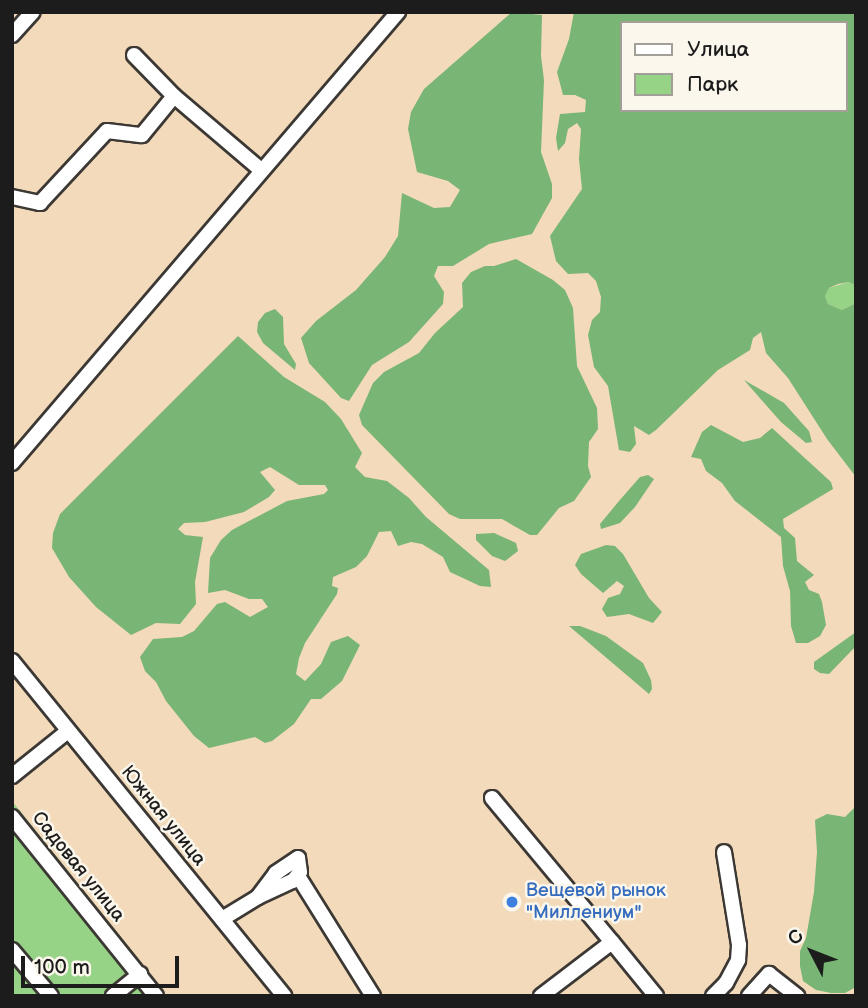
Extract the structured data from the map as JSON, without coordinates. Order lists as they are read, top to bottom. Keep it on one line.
{"streets":{"street":["Южная улица","Садовая улица"]},"places":["Вещевой рынок \"Миллениум\""],"legend":["Улица","Парк"],"scale_bar":"100 m","north":"top left"}
